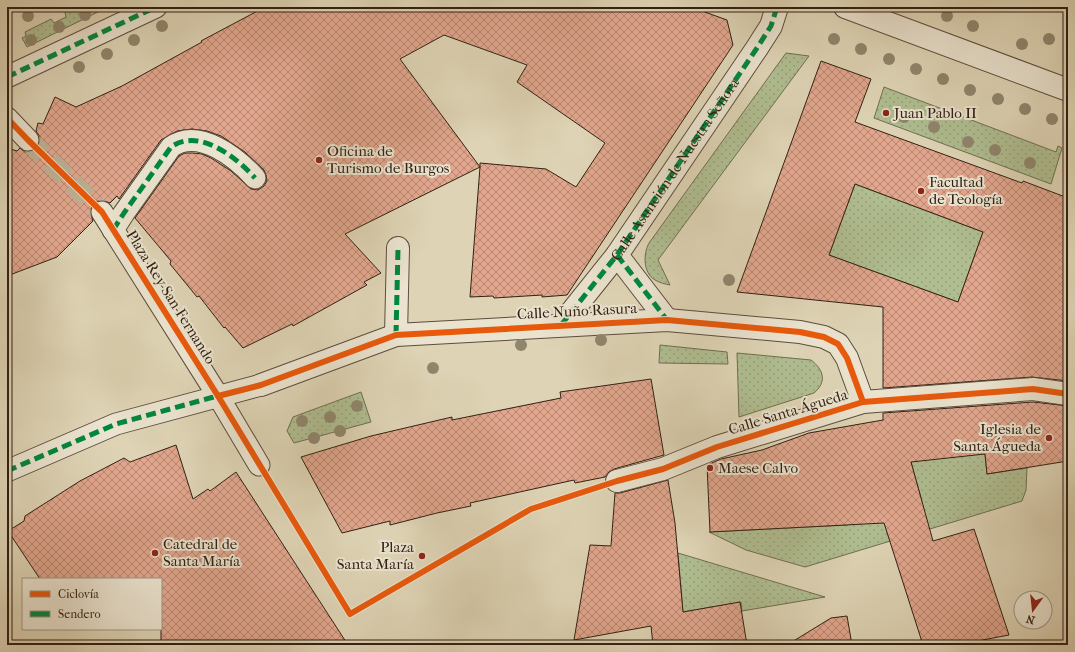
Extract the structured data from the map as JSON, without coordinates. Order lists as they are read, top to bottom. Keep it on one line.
{"streets":{"street":["Calle Asunción de Nuestra Señora","Plaza Rey San Fernando","Calle Nuño Rasura","Calle Santa Águeda"]},"crossings":[["Calle Asunción de Nuestra Señora","Calle Nuño Rasura"],["Calle Nuño Rasura","Calle Santa Águeda"]],"places":["Juan Pablo II","Oficina de Turismo de Burgos","Facultad de Teología","Iglesia de Santa Águeda","Maese Calvo","Catedral de Santa María","Plaza Santa María"],"legend":["Ciclovía","Sendero"],"north":"bottom"}
